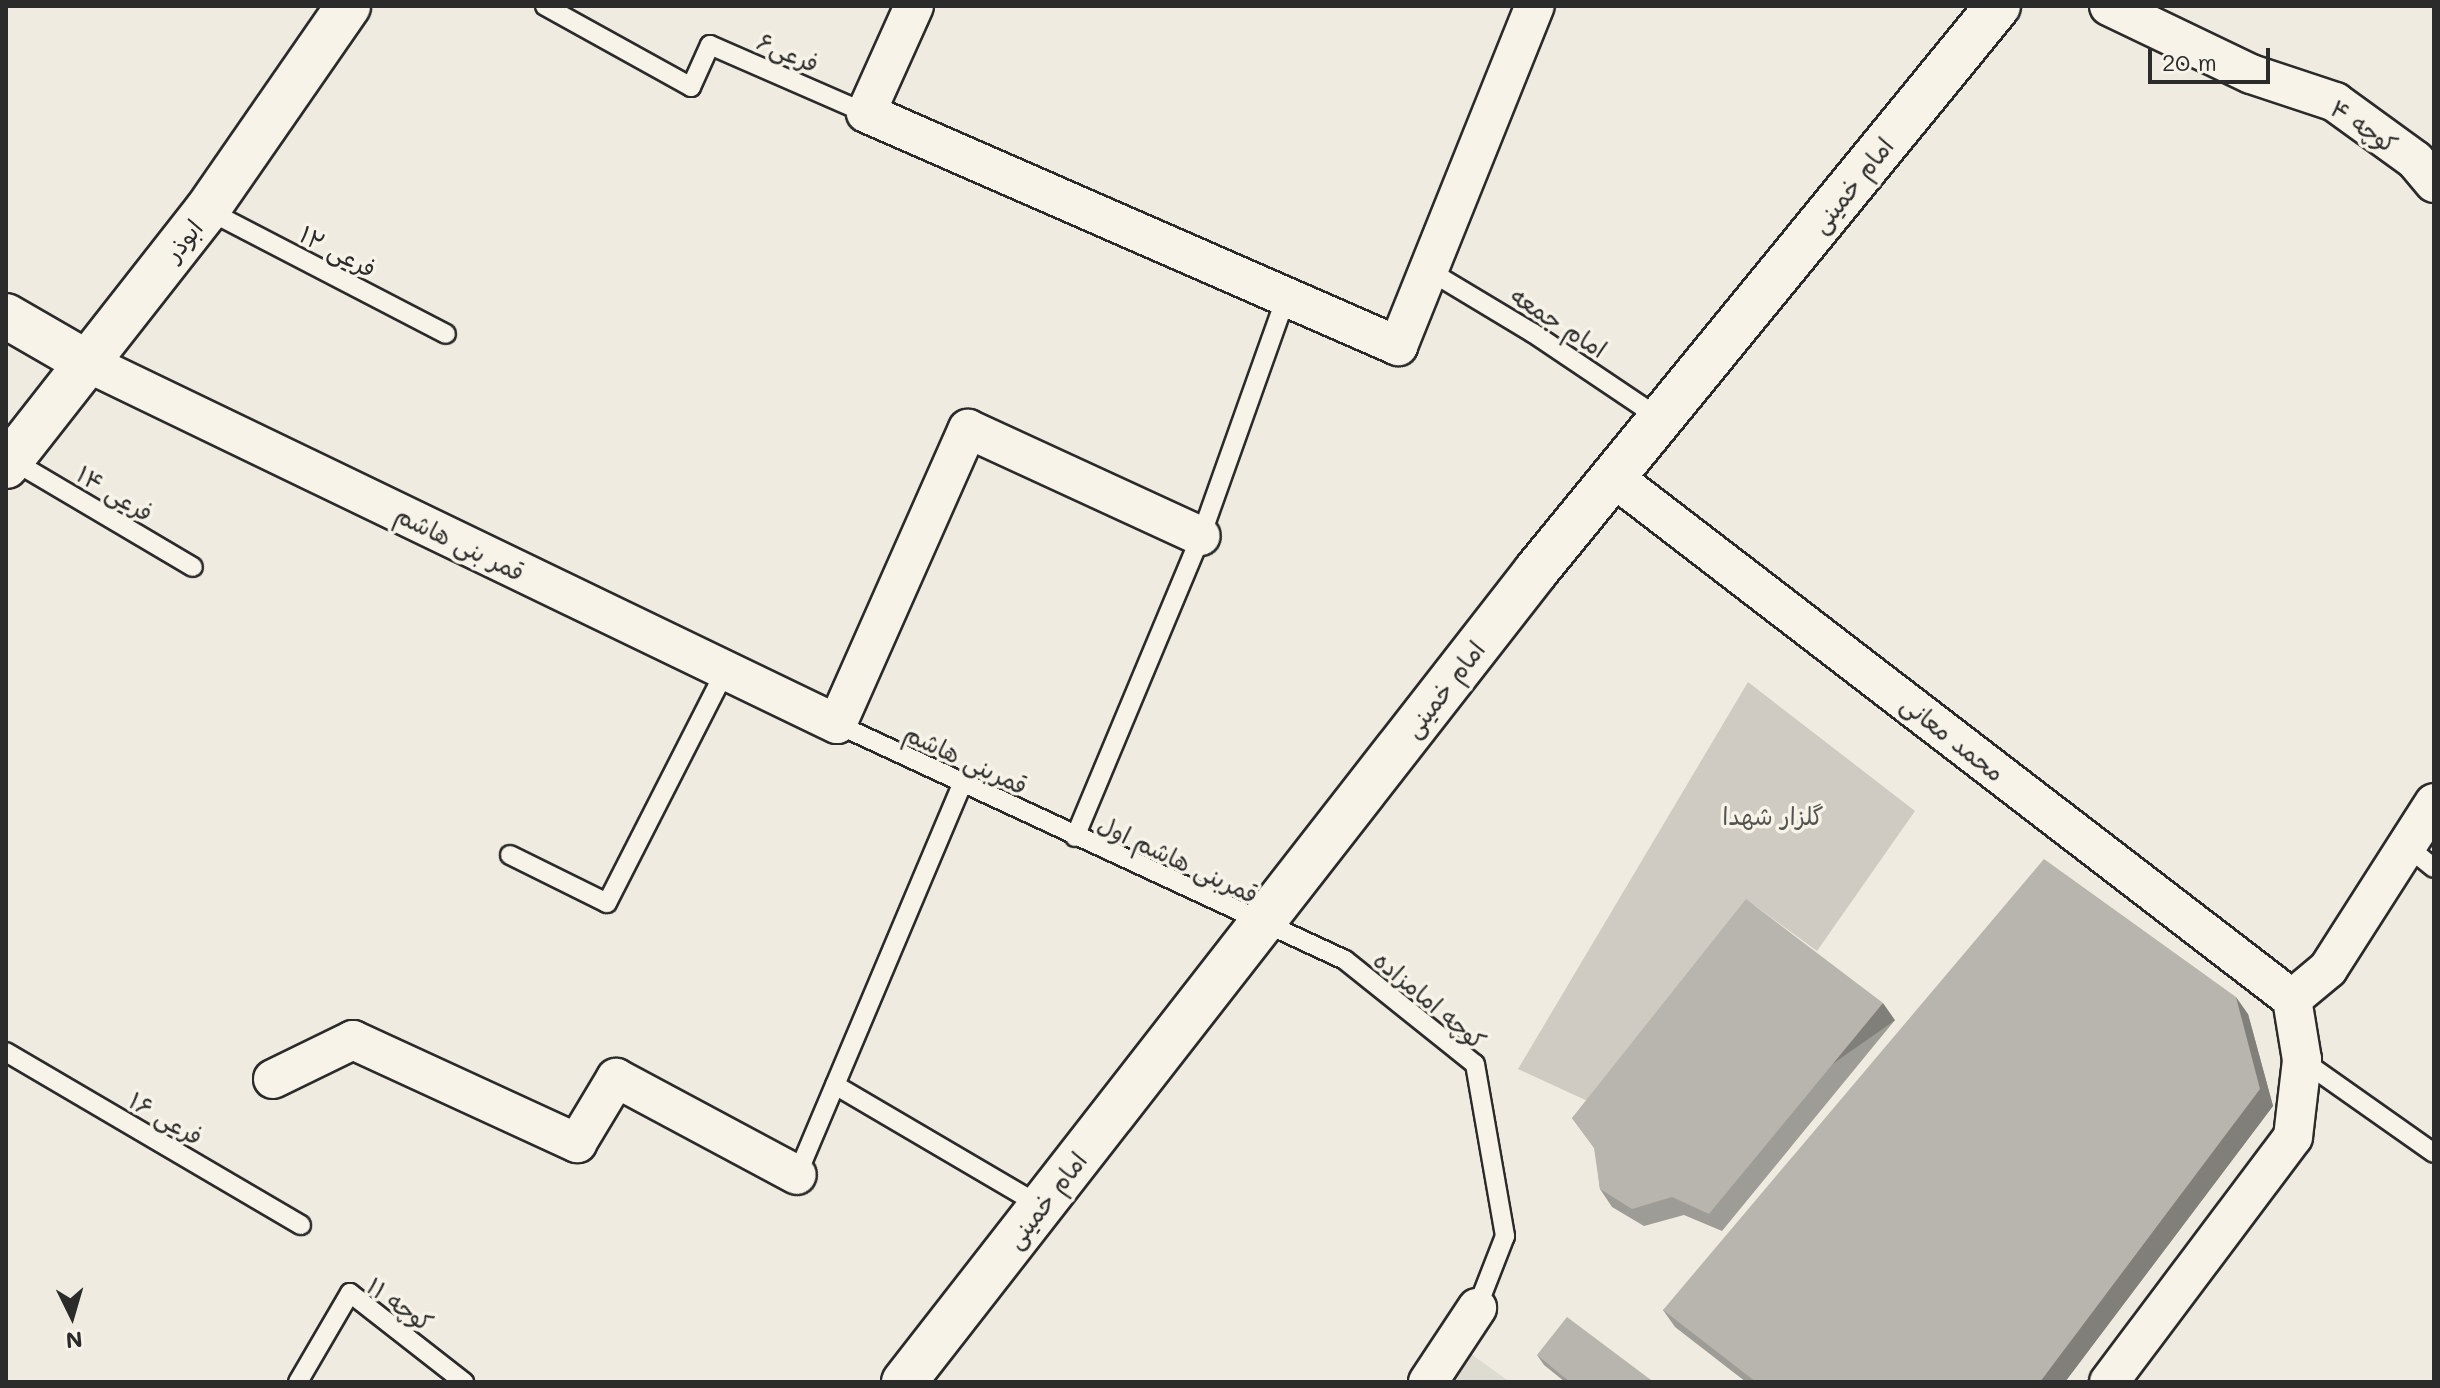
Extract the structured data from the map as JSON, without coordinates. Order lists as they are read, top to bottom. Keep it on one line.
{"streets":{"main road":["امام خمینی","ابوذر"],"street":["کوچه ۴","قمر بنی هاشم","محمد معانی"],"lane":["فرعی۶","فرعی ۱۲","امام جمعه","فرعی ۱۴","قمربنی هاشم","قمربنی هاشم اول","کوچه امامزاده","فرعی ۱۶","کوچه ۱۱"]},"crossings":[["امام خمینی","امام جمعه"],["امام خمینی","محمد معانی"],["امام خمینی","قمربنی هاشم اول"],["امام خمینی","کوچه امامزاده"],["ابوذر","فرعی ۱۲"],["ابوذر","فرعی ۱۴"],["ابوذر","قمر بنی هاشم"],["قمر بنی هاشم","قمربنی هاشم"],["قمربنی هاشم","قمربنی هاشم اول"],["قمربنی هاشم اول","کوچه امامزاده"]],"parks":["گلزار شهدا"],"scale_bar":"20 m","north":"bottom"}
